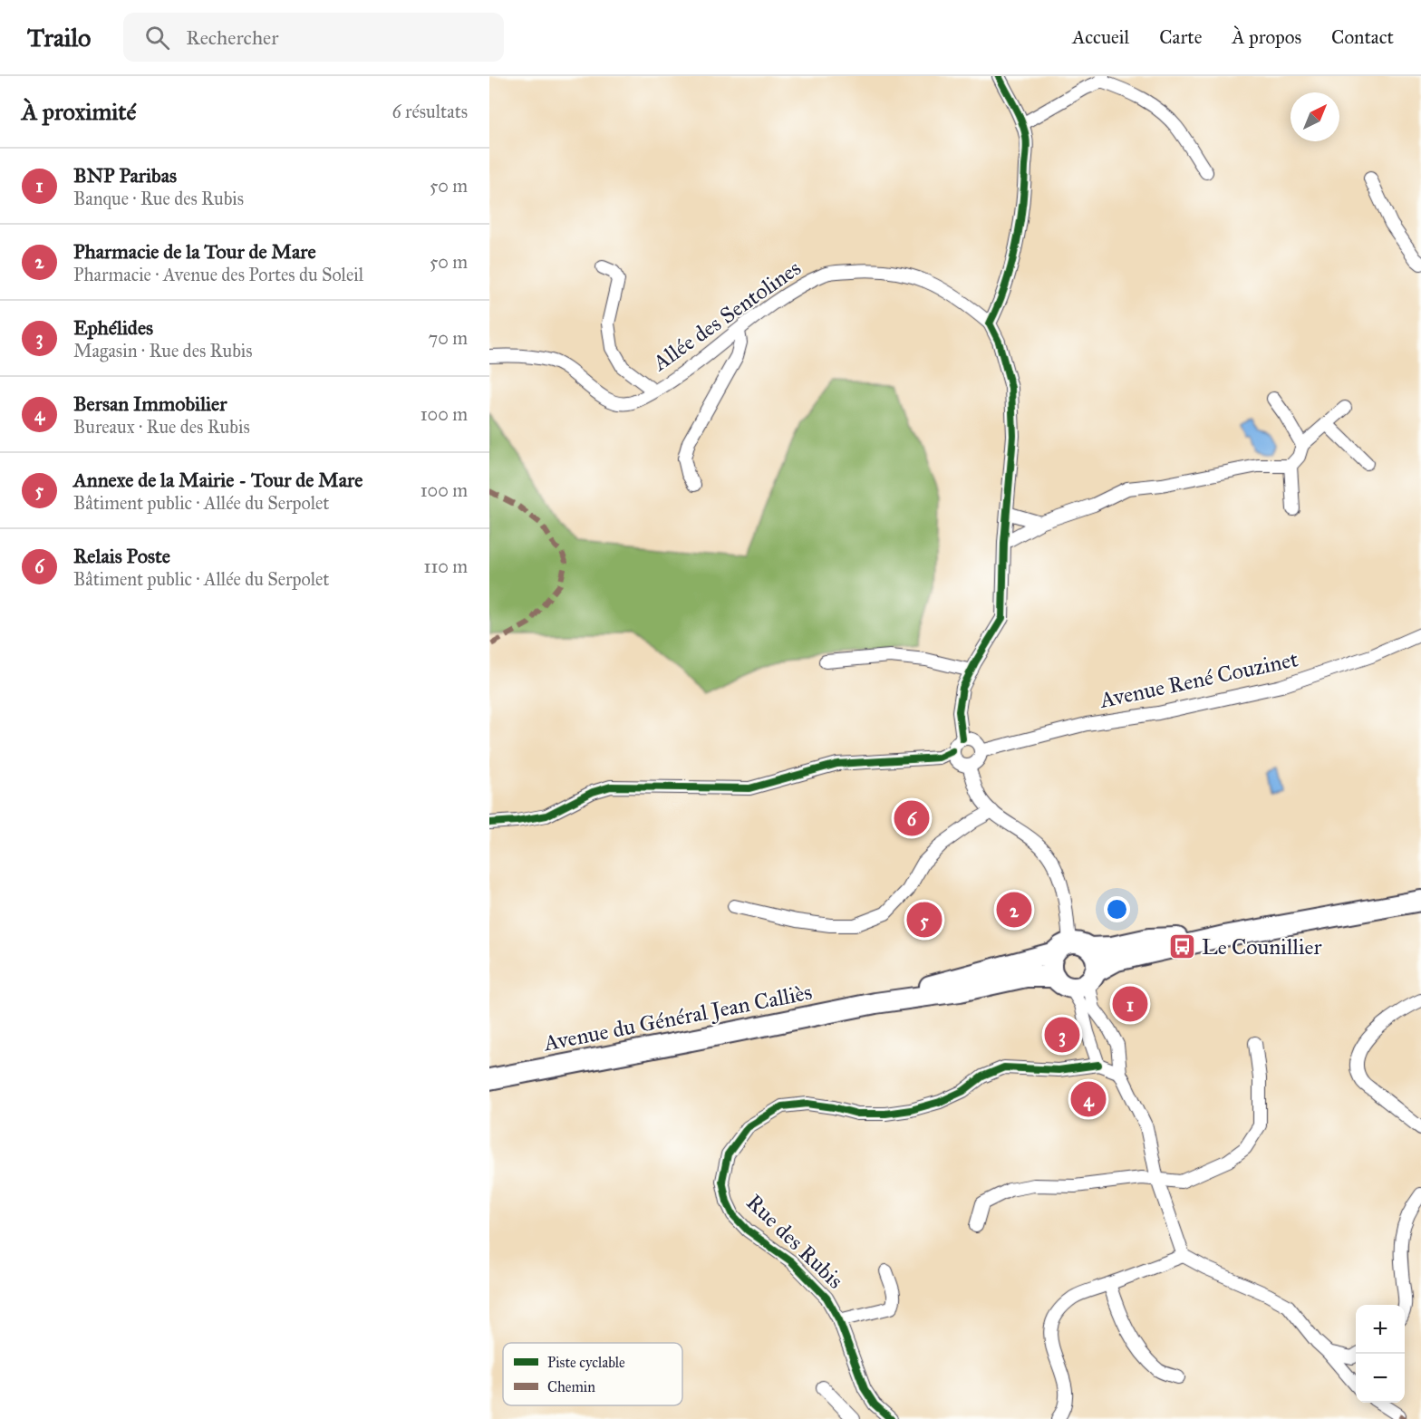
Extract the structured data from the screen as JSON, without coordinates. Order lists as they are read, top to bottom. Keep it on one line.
{"streets":{"main road":["Avenue du Général Jean Calliès"],"street":["Allée des Sentolines","Avenue René Couzinet","Rue des Rubis"]},"places":{"bus stop":["Le Counillier"]},"legend":["Piste cyclable","Chemin"],"north":"top right","page":{"header":"Trailo","search":"Rechercher","nav":["Accueil","Carte","À propos","Contact"],"heading":["À proximité","6 résultats"],"list":[{"mark":"1","name":"BNP Paribas","note":"Banque · Rue des Rubis","value":"50 m"},{"mark":"2","name":"Pharmacie de la Tour de Mare","note":"Pharmacie · Avenue des Portes du Soleil","value":"50 m"},{"mark":"3","name":"Ephélides","note":"Magasin · Rue des Rubis","value":"70 m"},{"mark":"4","name":"Bersan Immobilier","note":"Bureaux · Rue des Rubis","value":"100 m"},{"mark":"5","name":"Annexe de la Mairie - Tour de Mare","note":"Bâtiment public · Allée du Serpolet","value":"100 m"},{"mark":"6","name":"Relais Poste","note":"Bâtiment public · Allée du Serpolet","value":"110 m"}],"pins":["6","2","5","1","3","4"],"map_buttons":["+","−"]}}
